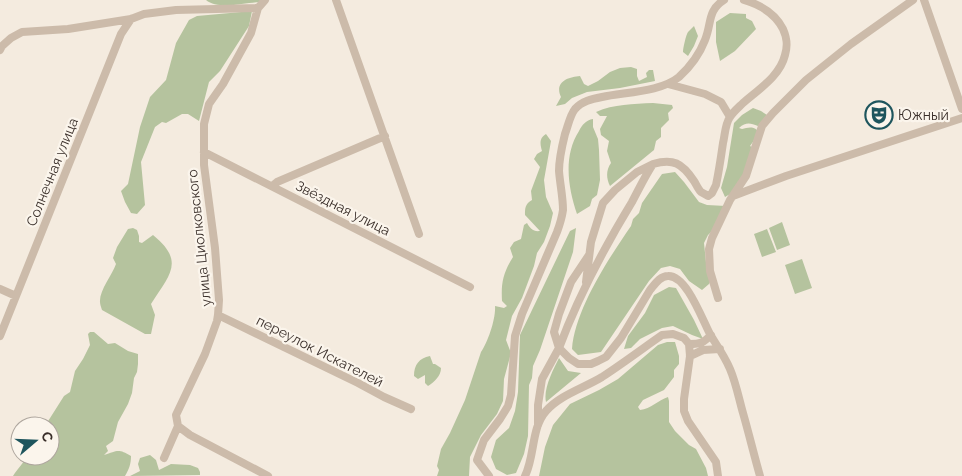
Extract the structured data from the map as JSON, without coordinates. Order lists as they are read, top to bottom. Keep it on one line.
{"streets":{"street":["Солнечная улица","Звёздная улица","улица Циолковского","переулок Искателей"]},"crossings":[["Звёздная улица","улица Циолковского"],["улица Циолковского","переулок Искателей"]],"places":{"theatre":["Южный"]},"north":"right"}
